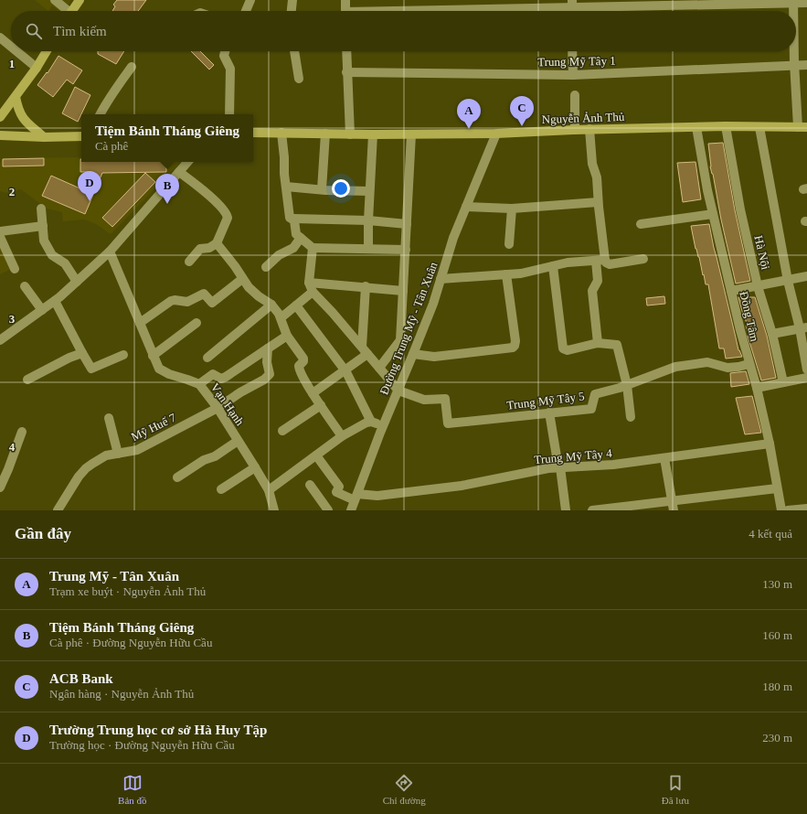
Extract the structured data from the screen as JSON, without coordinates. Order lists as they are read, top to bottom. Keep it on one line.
{"streets":{"main road":["Nguyễn Ảnh Thủ"],"street":["Trung Mỹ Tây 1","Hà Nội","Đồng Tâm","Đường Trung Mỹ - Tân Xuân","Trung Mỹ Tây 5","Vạn Hạnh","Mỹ Huế 7","Trung Mỹ Tây 4"]},"crossings":[["Nguyễn Ảnh Thủ","Hà Nội"],["Nguyễn Ảnh Thủ","Đồng Tâm"],["Nguyễn Ảnh Thủ","Đường Trung Mỹ - Tân Xuân"],["Đồng Tâm","Trung Mỹ Tây 5"],["Đồng Tâm","Trung Mỹ Tây 4"],["Đường Trung Mỹ - Tân Xuân","Trung Mỹ Tây 5"],["Đường Trung Mỹ - Tân Xuân","Trung Mỹ Tây 4"],["Vạn Hạnh","Mỹ Huế 7"]],"page":{"search":"Tìm kiếm","pins":["C","A","D","B"],"popup":["Tiệm Bánh Tháng Giêng","Cà phê"],"heading":["Gần đây","4 kết quả"],"list":[{"mark":"A","name":"Trung Mỹ - Tân Xuân","note":"Trạm xe buýt · Nguyễn Ảnh Thủ","value":"130 m"},{"mark":"B","name":"Tiệm Bánh Tháng Giêng","note":"Cà phê · Đường Nguyễn Hữu Cầu","value":"160 m"},{"mark":"C","name":"ACB Bank","note":"Ngân hàng · Nguyễn Ảnh Thủ","value":"180 m"},{"mark":"D","name":"Trường Trung học cơ sở Hà Huy Tập","note":"Trường học · Đường Nguyễn Hữu Cầu","value":"230 m"}],"nav":["Bản đồ","Chỉ đường","Đã lưu"]},"grid":{"rows":["1","2","3","4"]}}
